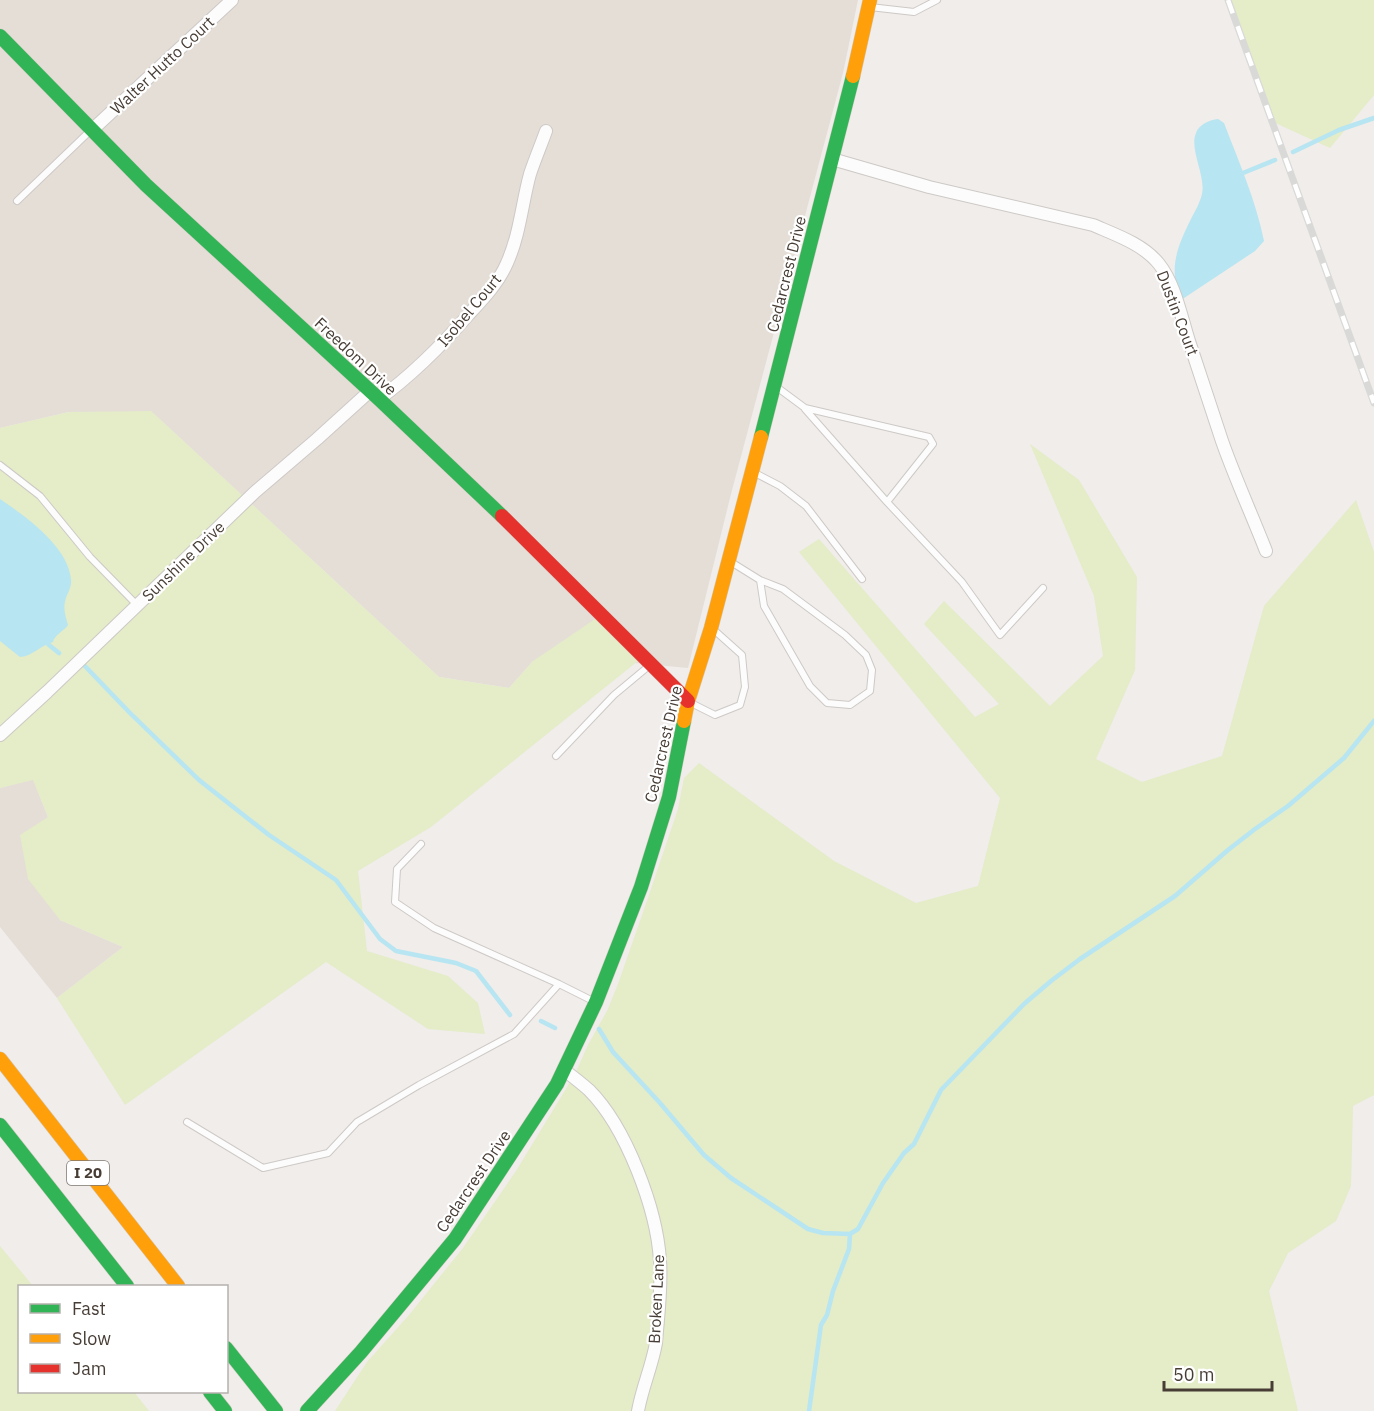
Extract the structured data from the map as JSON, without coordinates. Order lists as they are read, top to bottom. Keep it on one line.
{"streets":{"main road":["Cedarcrest Drive","Freedom Drive","I 20"],"street":["Walter Hutto Court","Isobel Court","Dustin Court","Sunshine Drive","Broken Lane"]},"crossings":[["Walter Hutto Court","Freedom Drive"],["Cedarcrest Drive","Dustin Court"],["Cedarcrest Drive","Freedom Drive"],["Cedarcrest Drive","Broken Lane"],["Isobel Court","Freedom Drive"],["Isobel Court","Sunshine Drive"],["Freedom Drive","Sunshine Drive"]],"legend":["Fast","Slow","Jam"],"scale_bar":"50 m"}
